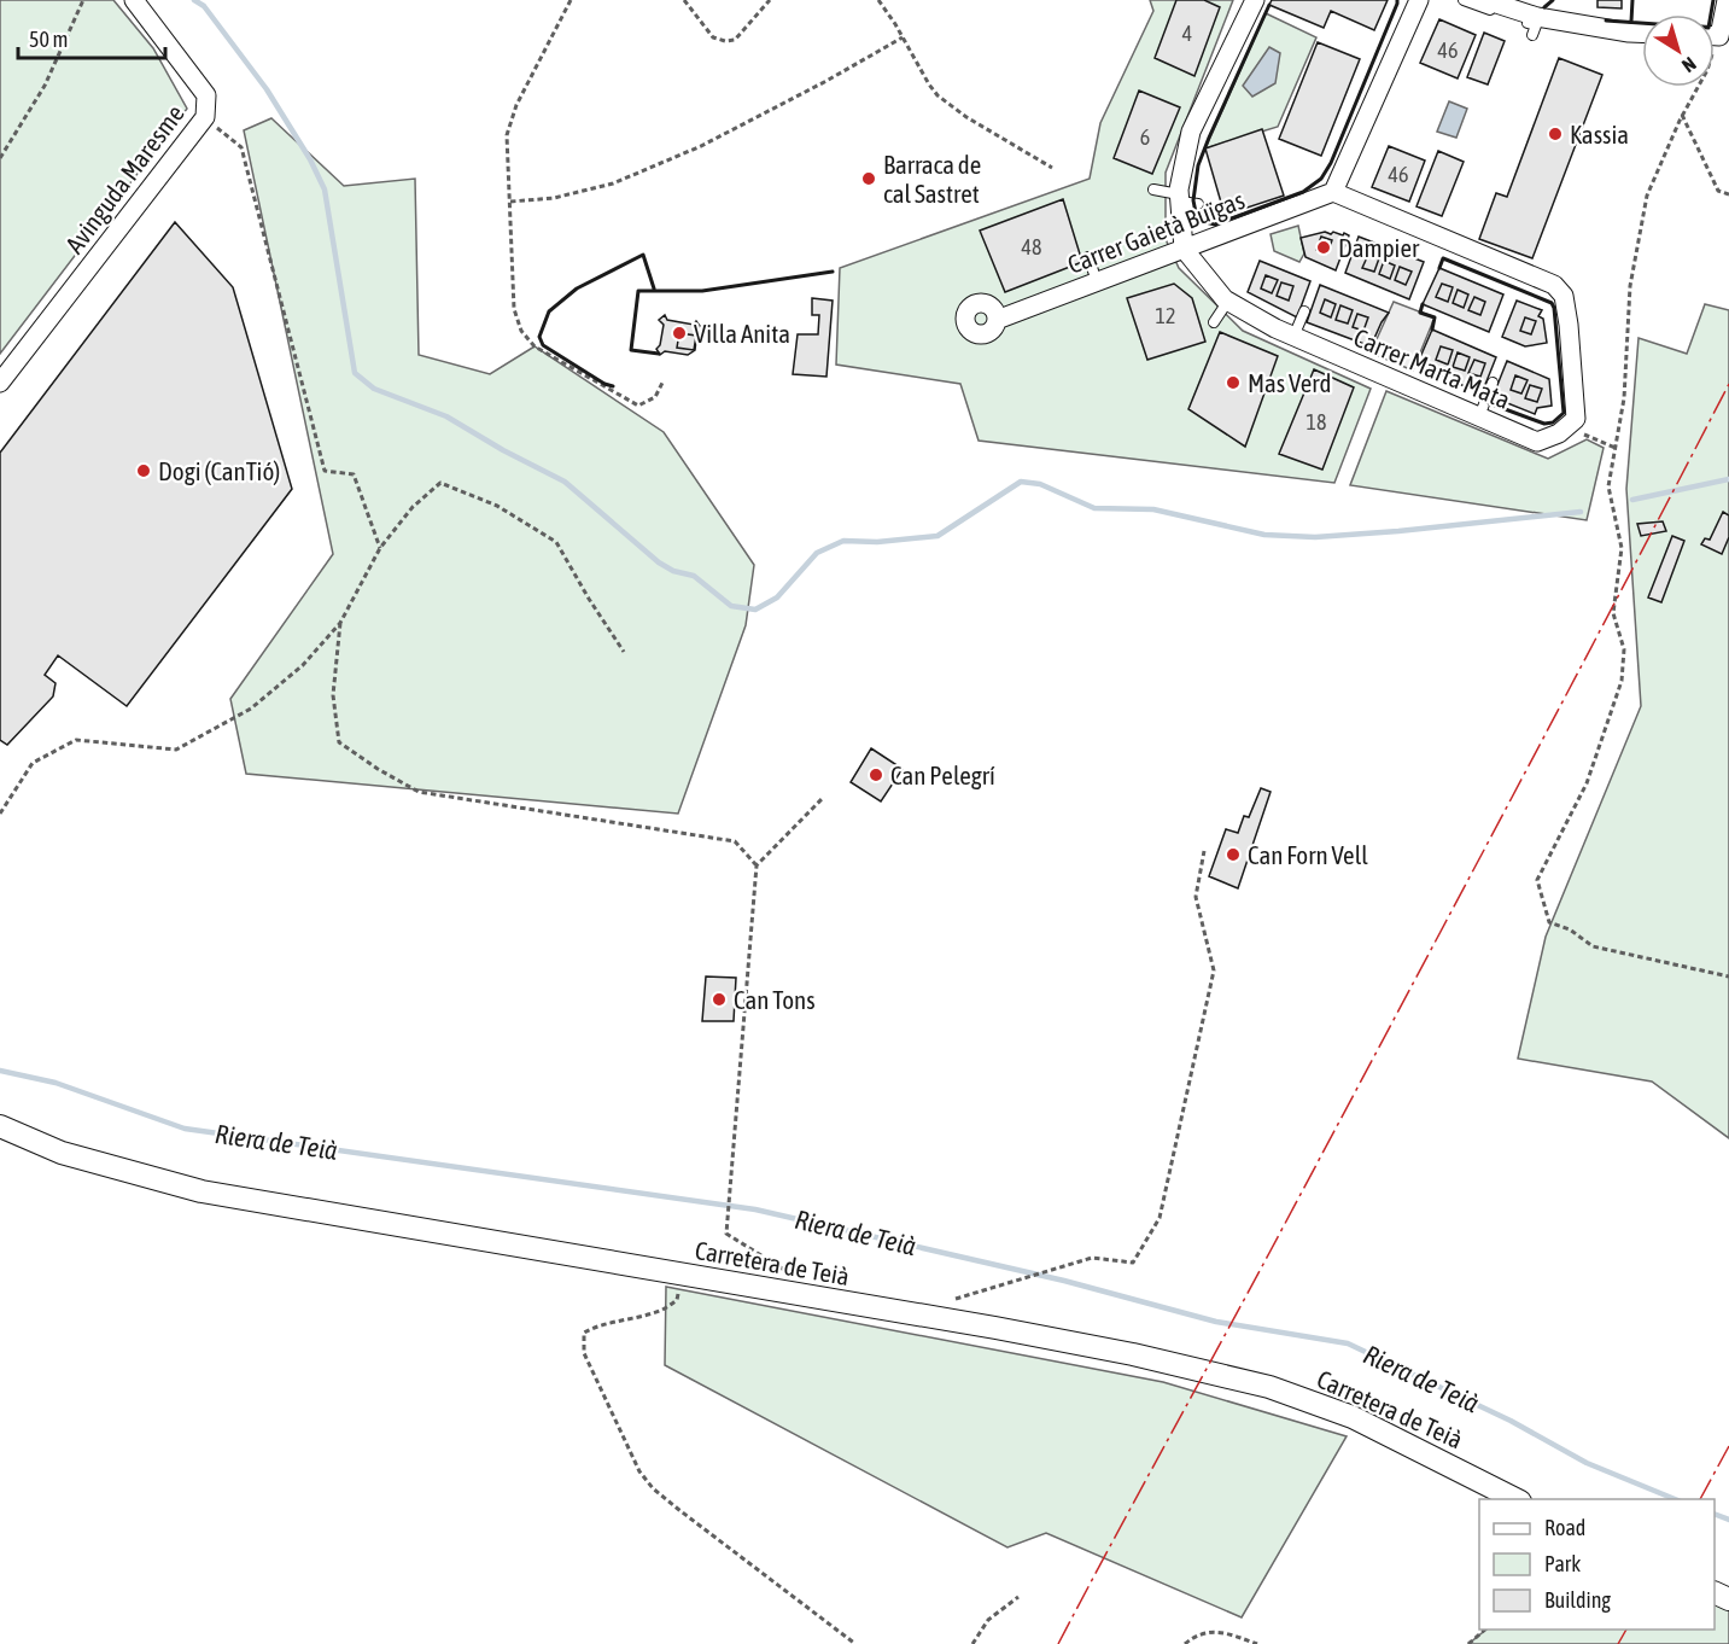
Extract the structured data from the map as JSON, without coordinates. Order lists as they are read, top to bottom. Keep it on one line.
{"streets":{"street":["Avinguda Maresme","Carrer Gaietà Buïgas","Carrer Marta Mata","Carretera de Teià"]},"crossings":[["Carrer Gaietà Buïgas","Carrer Marta Mata"]],"water":["Riera de Teià"],"places":["Kassia","Barraca de cal Sastret","Dampier","Villa Anita","Mas Verd","Dogi (CanTió)","Can Pelegrí","Can Forn Vell","Can Tons"],"house_numbers":["4","46","6","46","48","12","18"],"legend":["Road","Park","Building"],"scale_bar":"50 m","north":"bottom right"}
